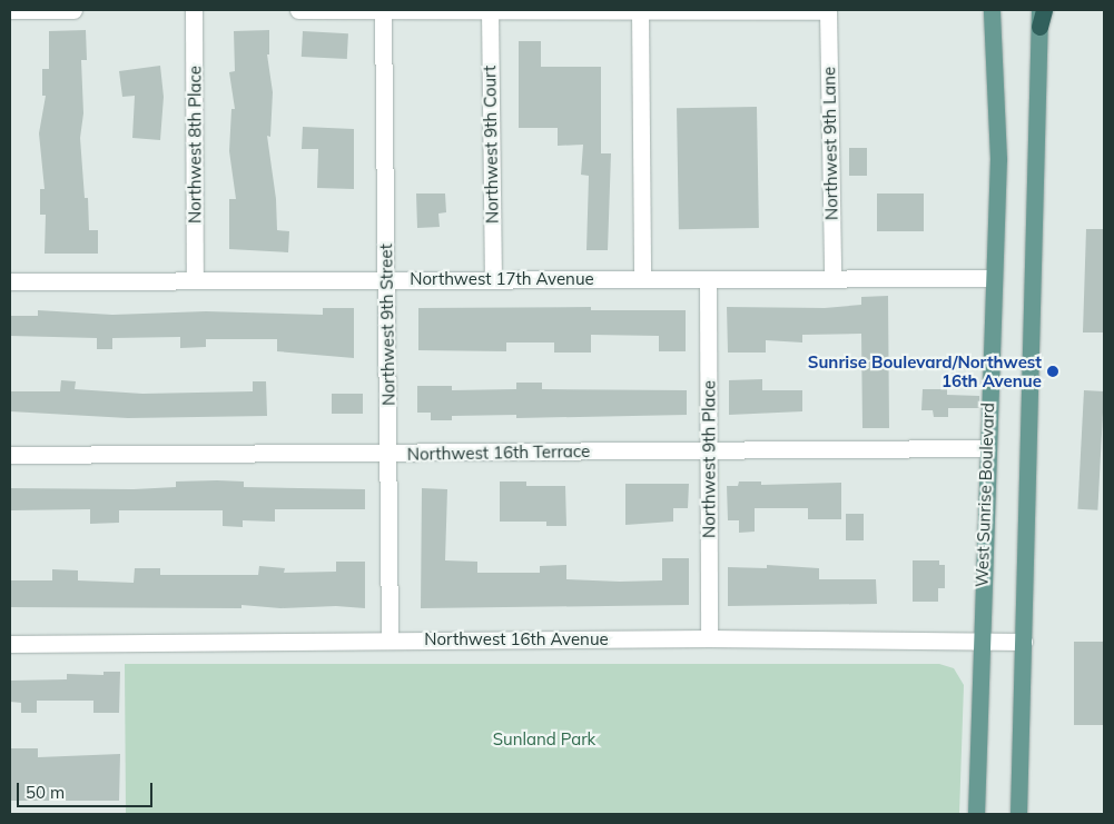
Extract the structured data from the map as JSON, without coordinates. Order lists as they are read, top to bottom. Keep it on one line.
{"streets":{"main road":["West Sunrise Boulevard"],"street":["Northwest 9th Lane","Northwest 8th Place","Northwest 9th Court","Northwest 17th Avenue","Northwest 9th Street","Northwest 16th Terrace","Northwest 9th Place","Northwest 16th Avenue"]},"crossings":[["Northwest 9th Lane","Northwest 17th Avenue"],["Northwest 8th Place","Northwest 17th Avenue"],["Northwest 9th Court","Northwest 17th Avenue"],["Northwest 17th Avenue","Northwest 9th Street"],["Northwest 17th Avenue","Northwest 9th Place"],["Northwest 17th Avenue","West Sunrise Boulevard"],["Northwest 9th Street","Northwest 16th Terrace"],["Northwest 9th Street","Northwest 16th Avenue"],["Northwest 16th Terrace","Northwest 9th Place"],["Northwest 16th Terrace","West Sunrise Boulevard"],["Northwest 9th Place","Northwest 16th Avenue"],["West Sunrise Boulevard","Northwest 16th Avenue"]],"parks":["Sunland Park"],"places":["Sunrise Boulevard/Northwest 16th Avenue"],"scale_bar":"50 m"}
